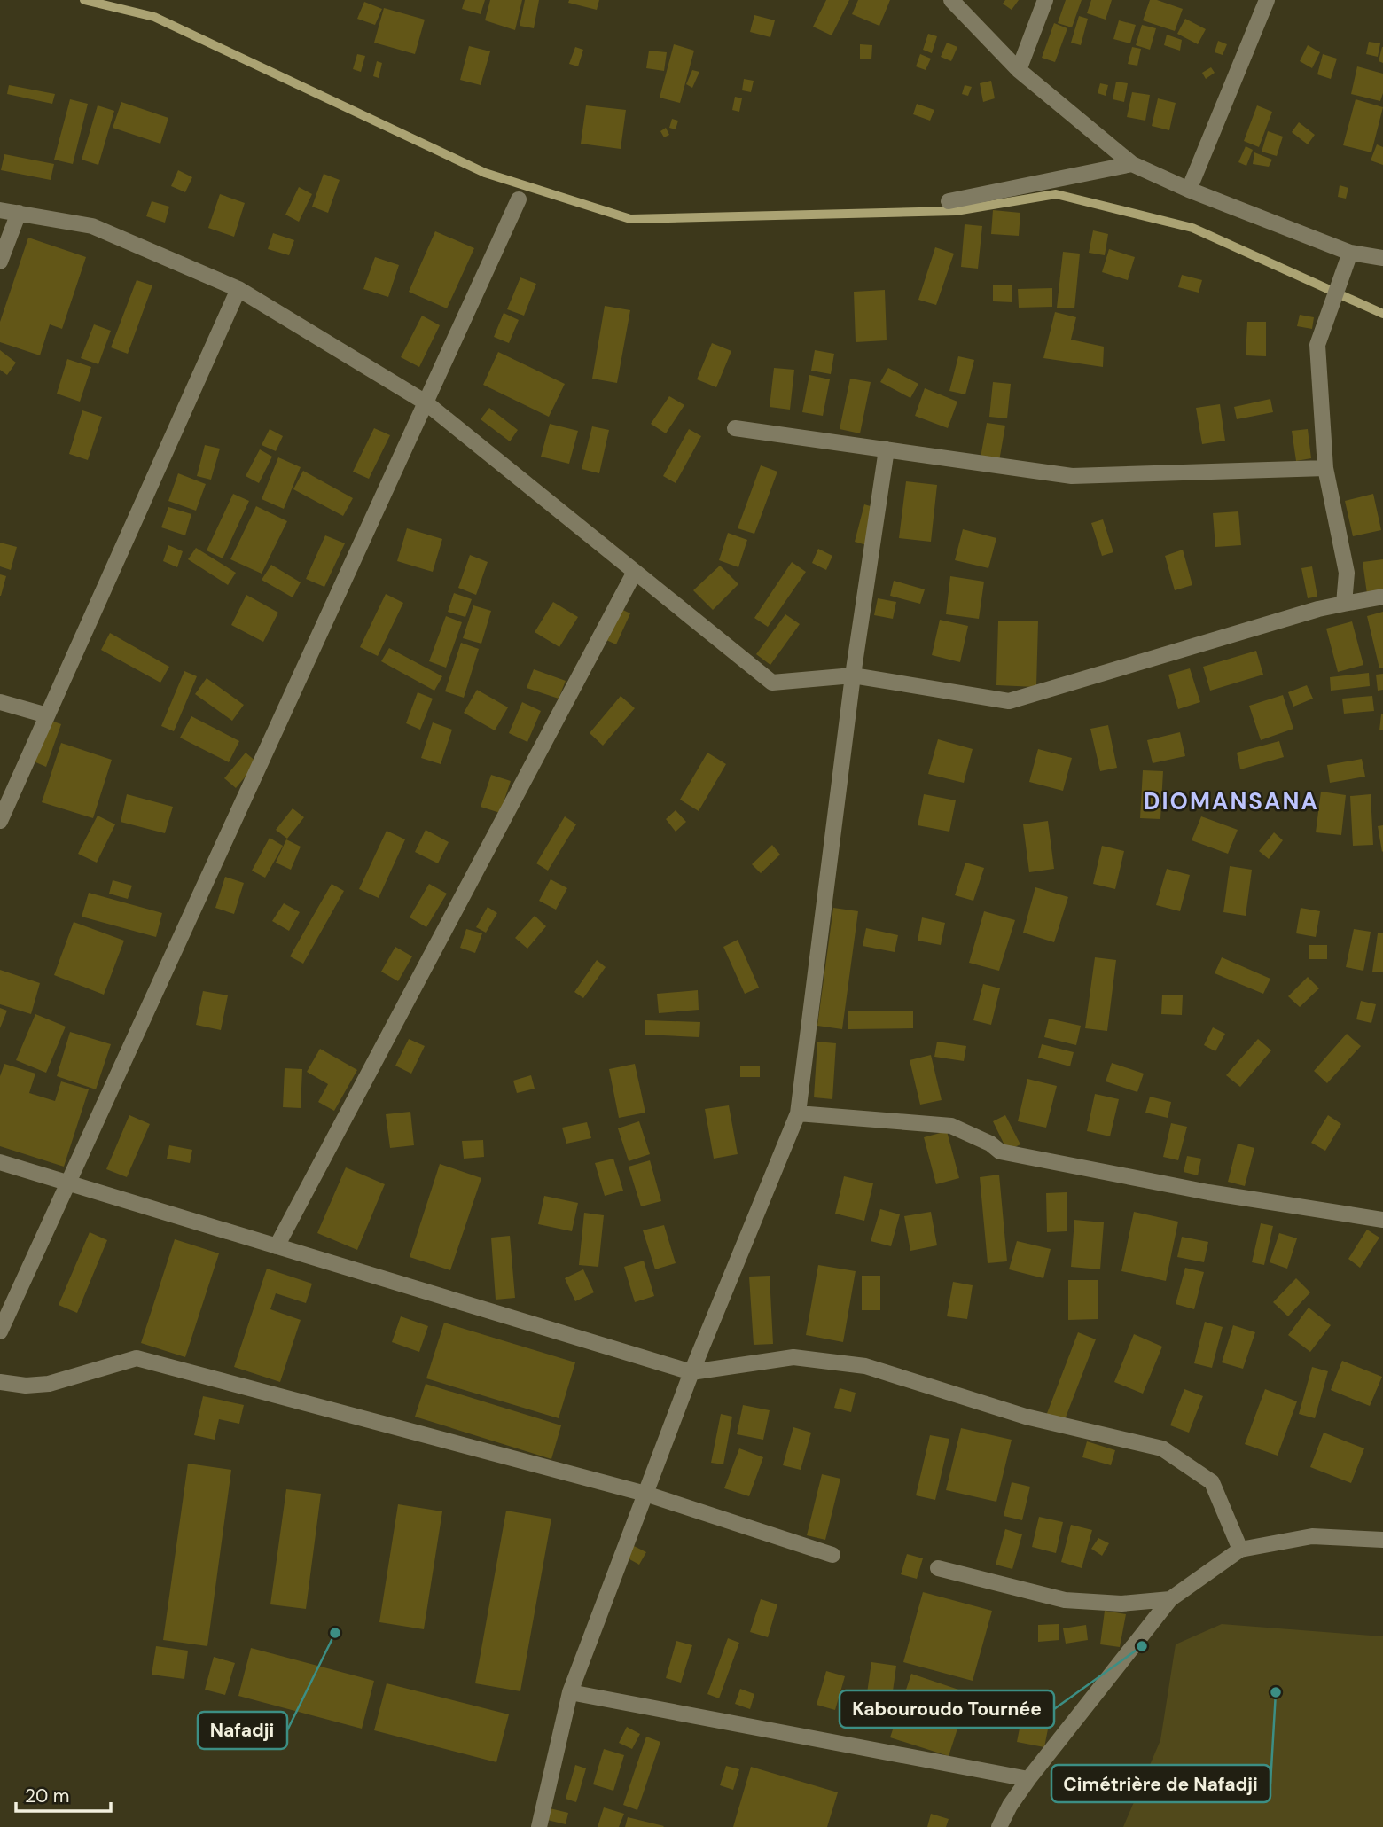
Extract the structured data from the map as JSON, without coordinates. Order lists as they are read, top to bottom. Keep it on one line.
{"districts":["DIOMANSANA"],"places":["Nafadji","Kabouroudo Tournée","Cimétrière de Nafadji"],"scale_bar":"20 m"}
